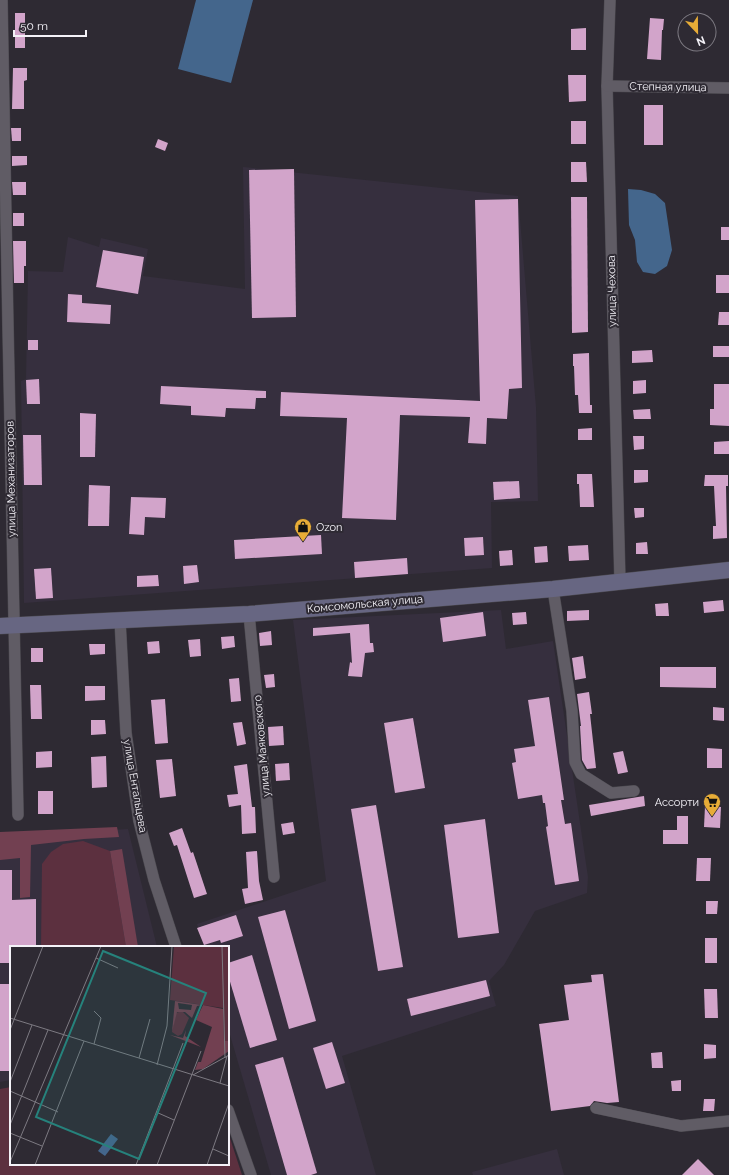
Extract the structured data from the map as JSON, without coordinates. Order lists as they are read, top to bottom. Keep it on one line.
{"streets":{"street":["Степная улица","улица Чехова","улица Механизаторов","Комсомольская улица","улица Маяковского","улица Ентальцева"]},"crossings":[["Степная улица","улица Чехова"],["улица Чехова","Комсомольская улица"],["улица Механизаторов","Комсомольская улица"],["Комсомольская улица","улица Маяковского"],["Комсомольская улица","улица Ентальцева"]],"places":{"shop":["Ozon"],"supermarket":["Ассорти"]},"scale_bar":"50 m","north":"bottom"}
